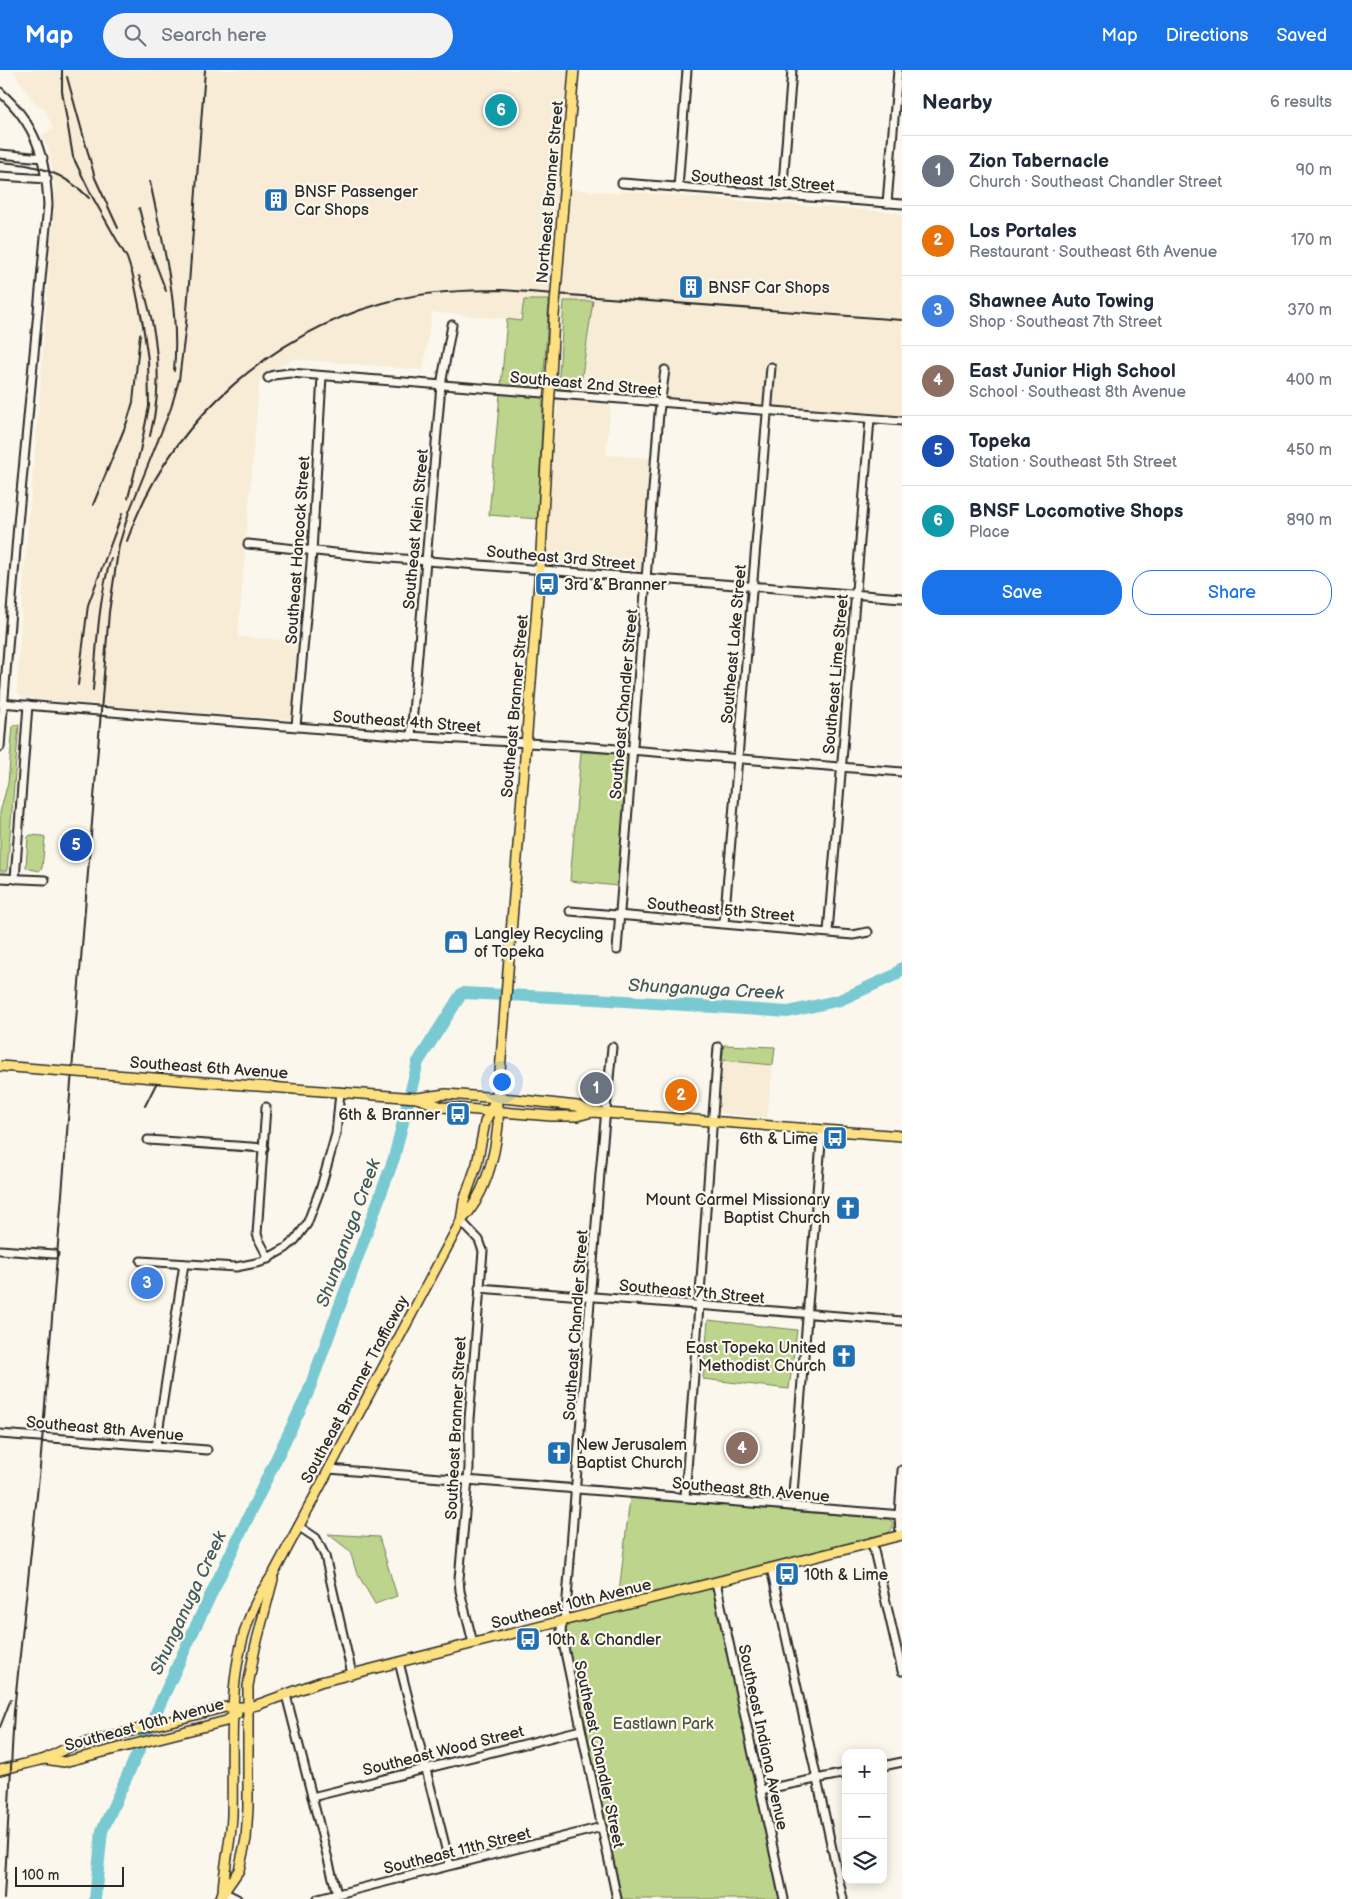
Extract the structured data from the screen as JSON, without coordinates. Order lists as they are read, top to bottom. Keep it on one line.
{"streets":{"main road":["Northeast Branner Street","Southeast Branner Street","Southeast 6th Avenue","Southeast Branner Trafficway","Southeast 10th Avenue"],"street":["Southeast 1st Street","Southeast 2nd Street","Southeast Klein Street","Southeast Hancock Street","Southeast 3rd Street","Southeast Lake Street","Southeast Lime Street","Southeast Chandler Street","Southeast 4th Street","Southeast 5th Street","Southeast 7th Street","Southeast 8th Avenue","Southeast Indiana Avenue","Southeast Wood Street","Southeast 11th Street"]},"crossings":[["Northeast Branner Street","Southeast Branner Street"],["Southeast 2nd Street","Southeast Klein Street"],["Southeast 2nd Street","Southeast Hancock Street"],["Southeast 2nd Street","Southeast Lake Street"],["Southeast 2nd Street","Southeast Lime Street"],["Southeast 2nd Street","Southeast Chandler Street"],["Southeast Klein Street","Southeast 3rd Street"],["Southeast Klein Street","Southeast 4th Street"],["Southeast Hancock Street","Southeast 3rd Street"],["Southeast Hancock Street","Southeast 4th Street"],["Southeast 3rd Street","Southeast Lake Street"],["Southeast 3rd Street","Southeast Lime Street"],["Southeast 3rd Street","Southeast Chandler Street"],["Southeast 3rd Street","Southeast Branner Street"],["Southeast Lake Street","Southeast 4th Street"],["Southeast Lake Street","Southeast 5th Street"],["Southeast Lime Street","Southeast 4th Street"],["Southeast Lime Street","Southeast 5th Street"],["Southeast Chandler Street","Southeast 4th Street"],["Southeast Chandler Street","Southeast 5th Street"],["Southeast Chandler Street","Southeast 6th Avenue"],["Southeast Chandler Street","Southeast 7th Street"],["Southeast Chandler Street","Southeast 8th Avenue"],["Southeast Chandler Street","Southeast 10th Avenue"],["Southeast Chandler Street","Southeast Wood Street"],["Southeast Chandler Street","Southeast 11th Street"],["Southeast Branner Street","Southeast 4th Street"],["Southeast Branner Street","Southeast 6th Avenue"],["Southeast Branner Street","Southeast 7th Street"],["Southeast Branner Street","Southeast Branner Trafficway"],["Southeast Branner Street","Southeast 8th Avenue"],["Southeast Branner Street","Southeast 10th Avenue"],["Southeast Branner Trafficway","Southeast 8th Avenue"],["Southeast Branner Trafficway","Southeast 10th Avenue"],["Southeast 10th Avenue","Southeast Indiana Avenue"]],"water":["Shunganuga Creek"],"parks":["Eastlawn Park"],"places":{"building":["BNSF Passenger Car Shops","BNSF Car Shops"],"bus stop":["3rd & Branner","6th & Branner","6th & Lime","10th & Lime","10th & Chandler"],"shop":["Langley Recycling of Topeka"],"church":["Mount Carmel Missionary Baptist Church","East Topeka United Methodist Church","New Jerusalem Baptist Church"]},"scale_bar":"100 m","page":{"header":"Map","search":"Search here","nav":["Map","Directions","Saved"],"heading":["Nearby","6 results"],"pins":["6","5","1","2","3","4"],"list":[{"mark":"1","name":"Zion Tabernacle","note":"Church · Southeast Chandler Street","value":"90 m"},{"mark":"2","name":"Los Portales","note":"Restaurant · Southeast 6th Avenue","value":"170 m"},{"mark":"3","name":"Shawnee Auto Towing","note":"Shop · Southeast 7th Street","value":"370 m"},{"mark":"4","name":"East Junior High School","note":"School · Southeast 8th Avenue","value":"400 m"},{"mark":"5","name":"Topeka","note":"Station · Southeast 5th Street","value":"450 m"},{"mark":"6","name":"BNSF Locomotive Shops","note":"Place","value":"890 m"}],"buttons":["Save","Share"],"map_buttons":["+","−"],"scale":"100 m"}}
